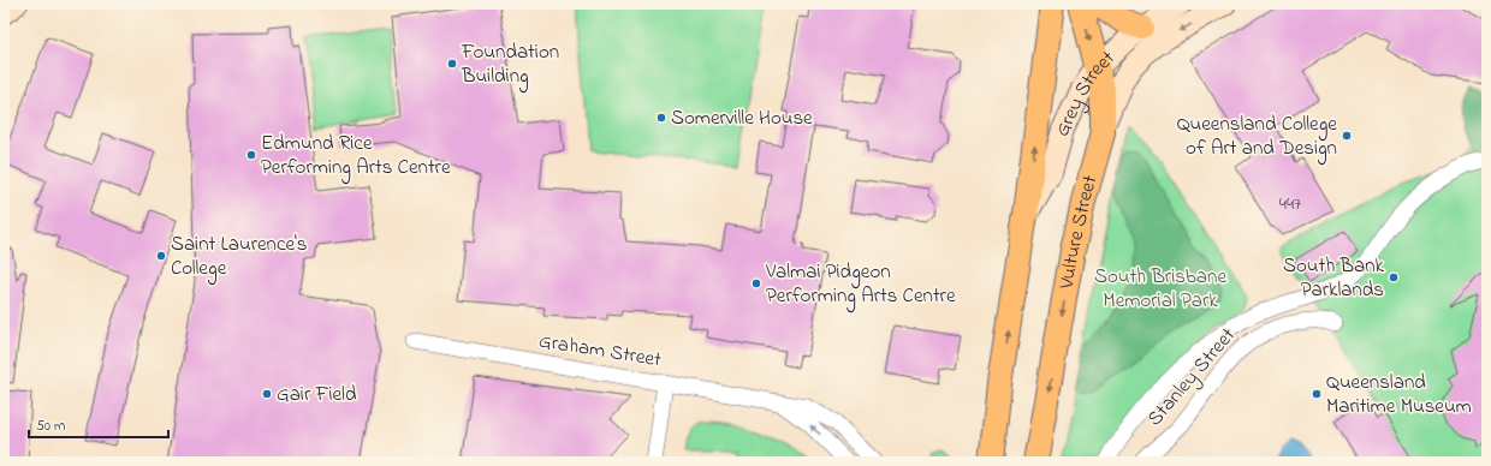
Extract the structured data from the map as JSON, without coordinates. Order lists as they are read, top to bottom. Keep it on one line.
{"streets":{"main road":["Vulture Street"],"street":["Grey Street","Graham Street","Stanley Street"]},"crossings":[["Grey Street","Vulture Street"]],"parks":["South Brisbane Memorial Park"],"places":["Foundation Building","Somerville House","Queensland College of Art and Design","Edmund Rice Performing Arts Centre","Saint Laurence's College","South Bank Parklands","Valmai Pidgeon Performing Arts Centre","Gair Field","Queensland Maritime Museum"],"house_numbers":["447"],"scale_bar":"50 m"}
